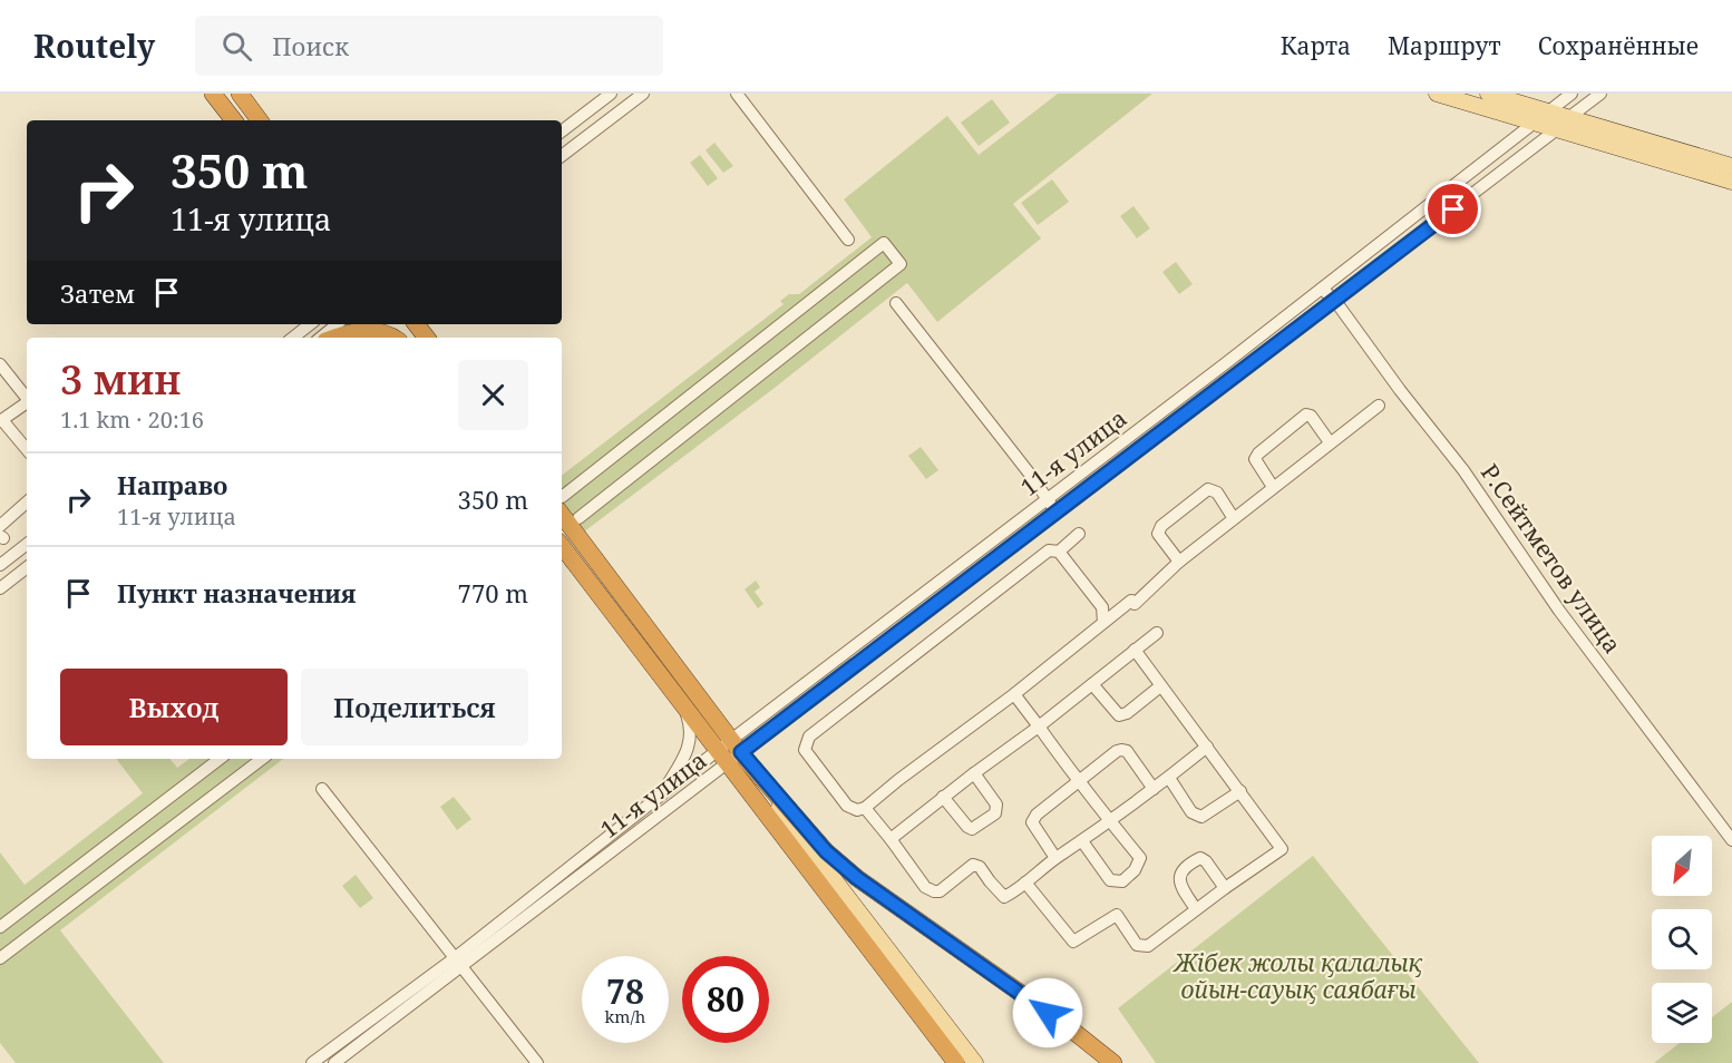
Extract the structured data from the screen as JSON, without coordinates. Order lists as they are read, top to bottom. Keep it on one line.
{"streets":{"street":["11-я улица","Р.Сейтметов улица"]},"crossings":[["11-я улица","Р.Сейтметов улица"]],"parks":["Жібек жолы қалалық ойын-сауық саябағы"],"north":"bottom left","page":{"header":"Routely","search":"Поиск","nav":["Карта","Маршрут","Сохранённые"],"turn":["350 m","11-я улица"],"then":"Затем","heading":["3 мин","1.1 km · 20:16"],"list":[{"name":"Направо","note":"11-я улица","value":"350 m"},{"name":"Пункт назначения","value":"770 m"}],"buttons":["Выход","Поделиться"],"speed":"78 km/h","limit":"80"}}
